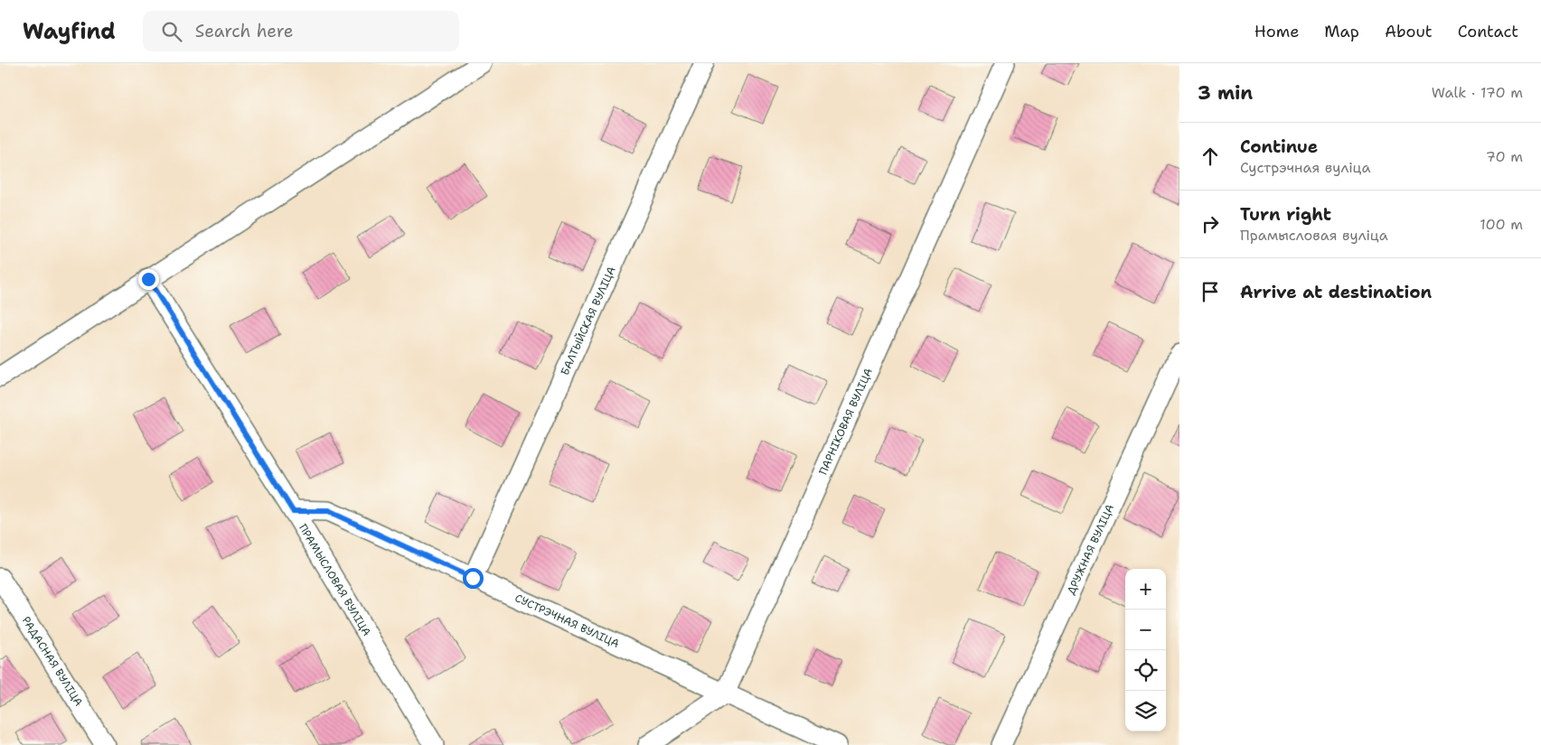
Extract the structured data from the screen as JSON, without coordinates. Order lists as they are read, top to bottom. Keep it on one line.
{"streets":{"street":["БАЛТЫЙСКАЯ ВУЛІЦА","ПАРНІКОВАЯ ВУЛІЦА","ДРУЖНАЯ ВУЛІЦА","ПРАМЫСЛОВАЯ ВУЛІЦА","СУСТРЭЧНАЯ ВУЛІЦА","РАДАСНАЯ ВУЛІЦА"]},"crossings":[["БАЛТЫЙСКАЯ ВУЛІЦА","СУСТРЭЧНАЯ ВУЛІЦА"],["ПАРНІКОВАЯ ВУЛІЦА","СУСТРЭЧНАЯ ВУЛІЦА"],["ПРАМЫСЛОВАЯ ВУЛІЦА","СУСТРЭЧНАЯ ВУЛІЦА"]],"page":{"header":"Wayfind","search":"Search here","nav":["Home","Map","About","Contact"],"heading":["3 min","Walk · 170 m"],"list":[["Continue","Сустрэчная вуліца","70 m"],["Turn right","Прамысловая вуліца","100 m"],"Arrive at destination"],"map_buttons":["+","−"]}}
